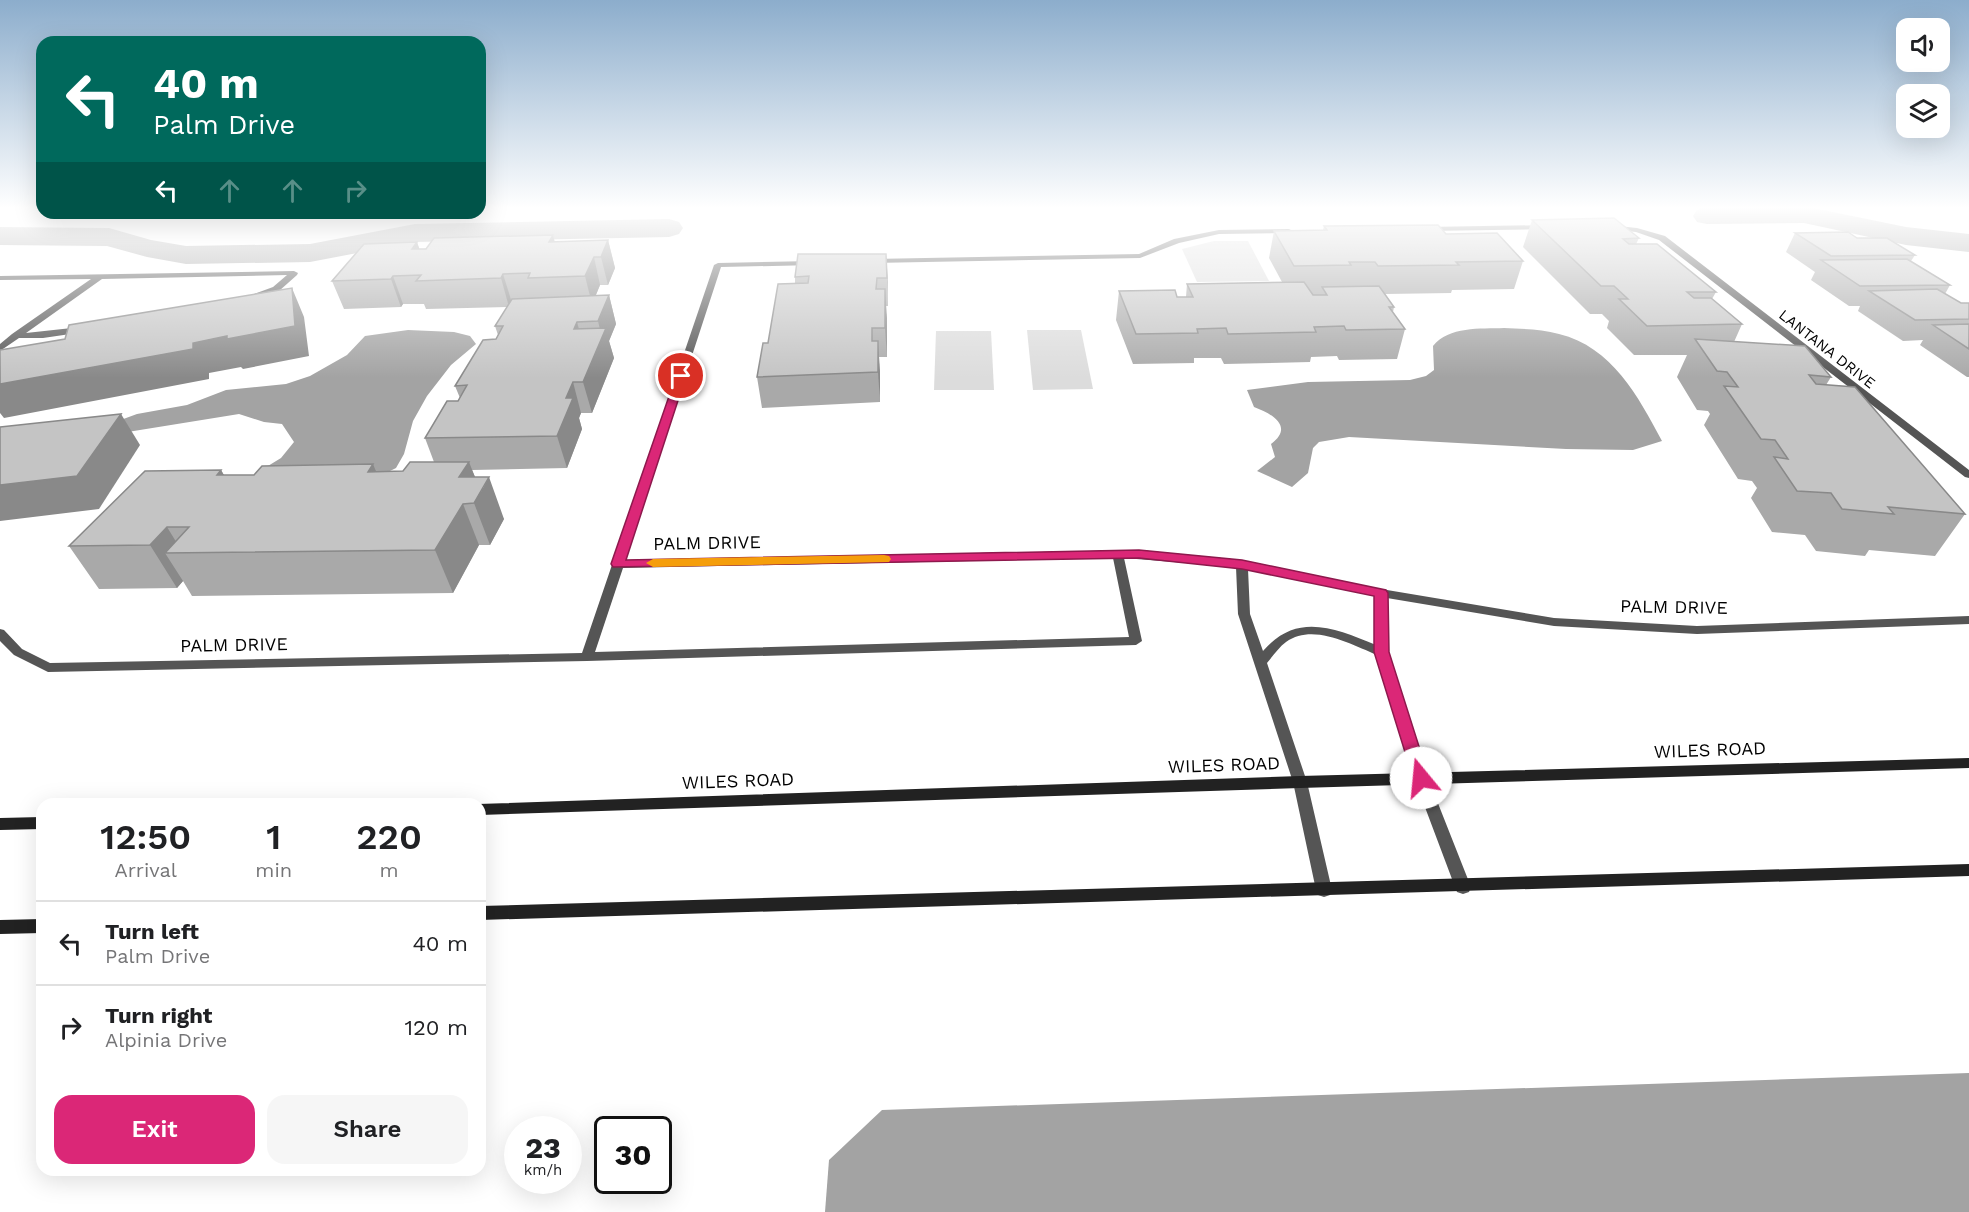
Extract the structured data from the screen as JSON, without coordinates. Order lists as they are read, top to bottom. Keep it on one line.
{"streets":{"main road":["WILES ROAD"],"street":["LANTANA DRIVE","PALM DRIVE"]},"page":{"turn":["40 m","Palm Drive"],"eta":["12:50","Arrival","1","min","220","m"],"list":[{"name":"Turn left","note":"Palm Drive","value":"40 m"},{"name":"Turn right","note":"Alpinia Drive","value":"120 m"}],"buttons":["Exit","Share"],"speed":"23 km/h","limit":"30"}}
